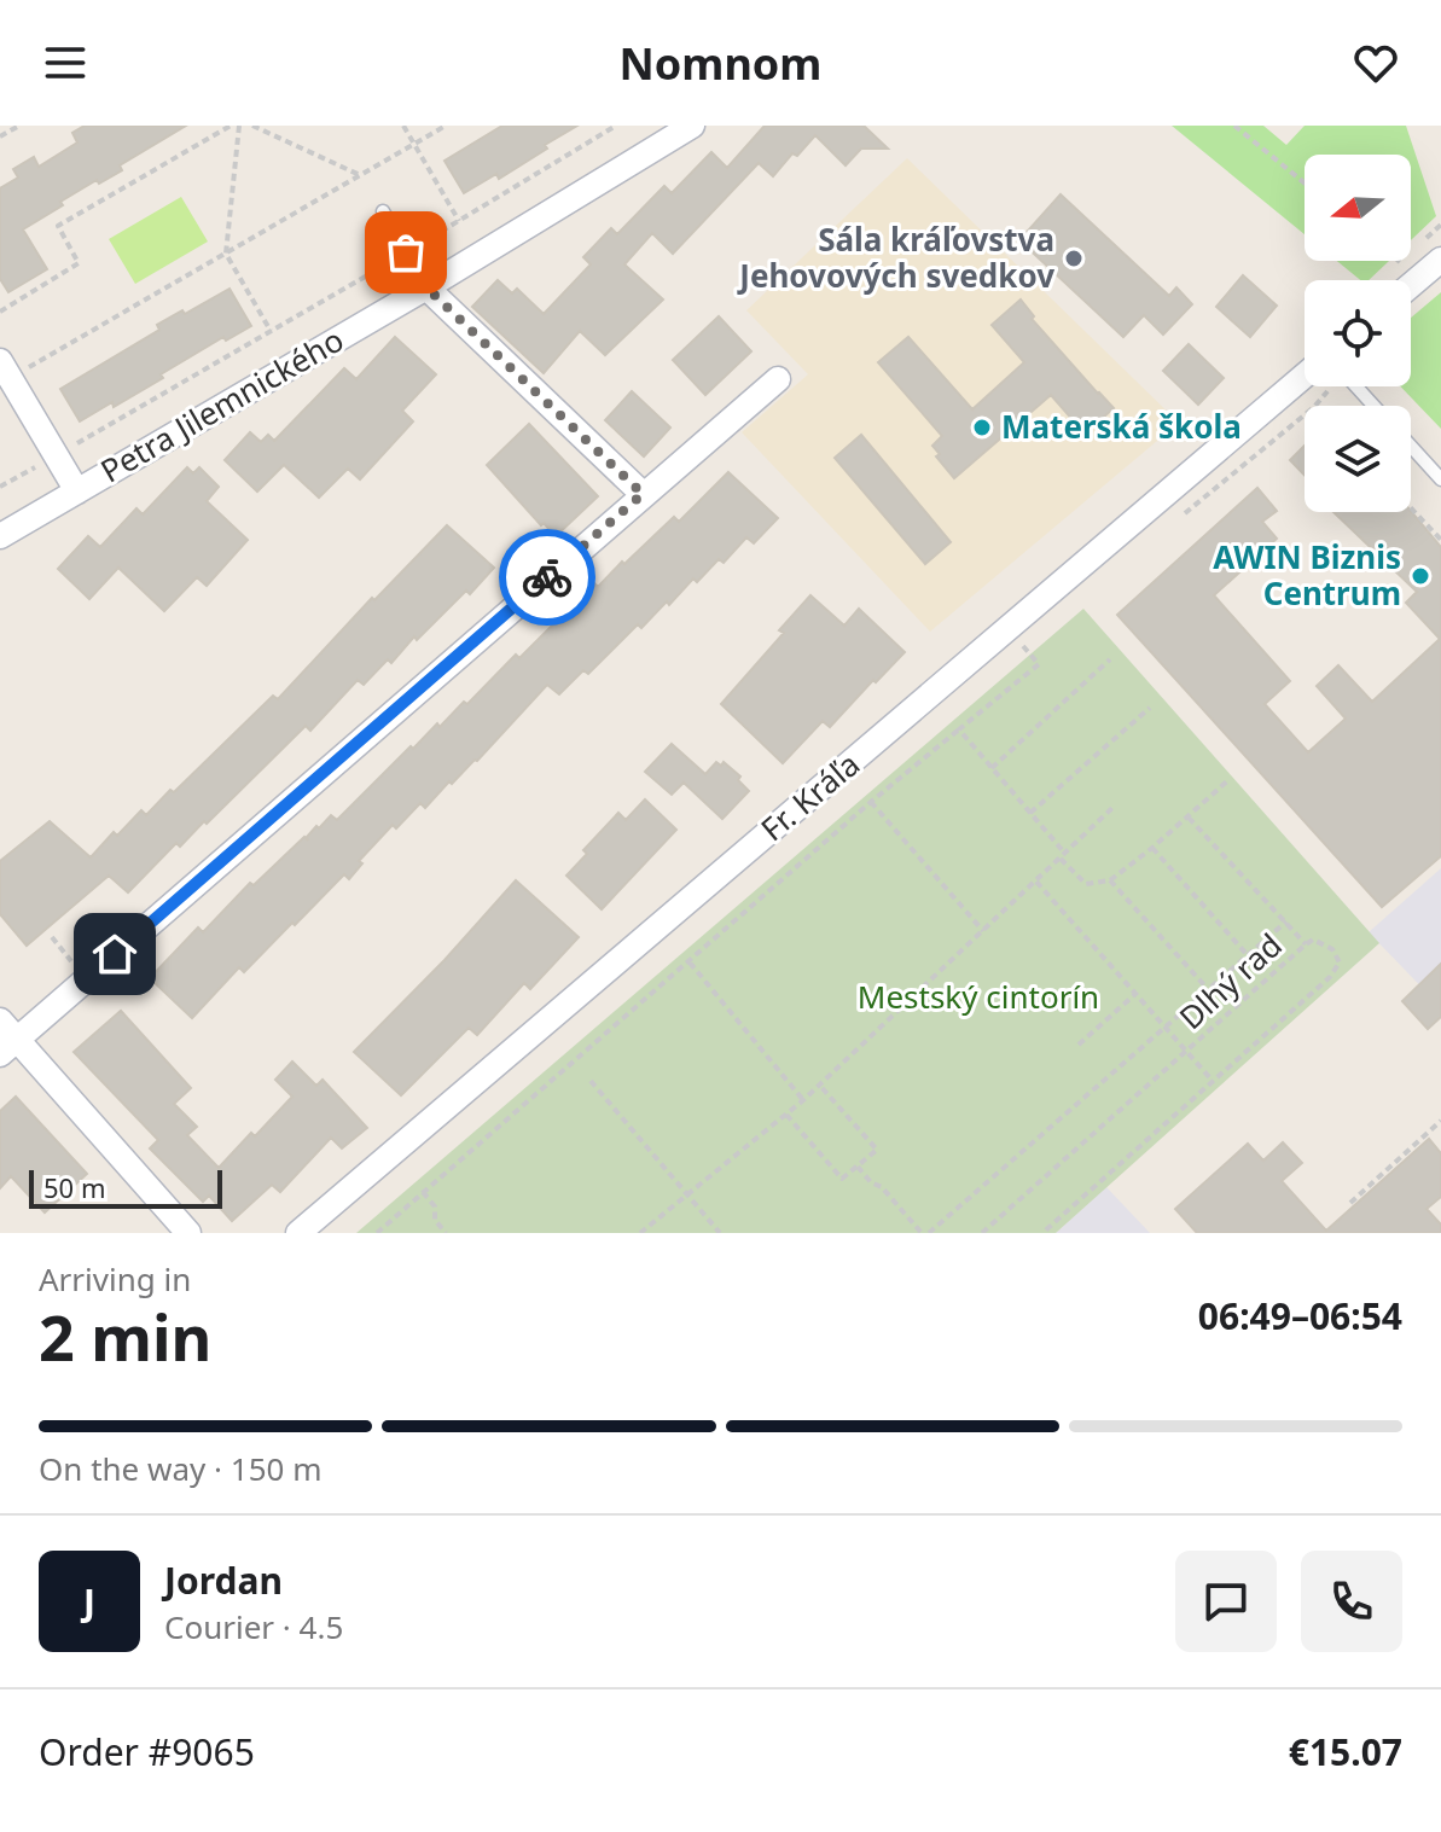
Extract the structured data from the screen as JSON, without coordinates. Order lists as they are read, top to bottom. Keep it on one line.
{"streets":{"street":["Petra Jilemnického","Fr. Kráľa"],"path":["Dlhý rad"]},"parks":["Mestský cintorín"],"places":["Sála kráľovstva Jehovových svedkov","Materská škola","AWIN Biznis Centrum"],"scale_bar":"50 m","north":"left","page":{"header":"Nomnom","scale":"50 m","heading":["2 min","Arriving in","06:49–06:54"],"panel":["Jordan","Courier · 4.5","Order #9065","€15.07"],"bar":"On the way · 150 m","round":"J"}}
